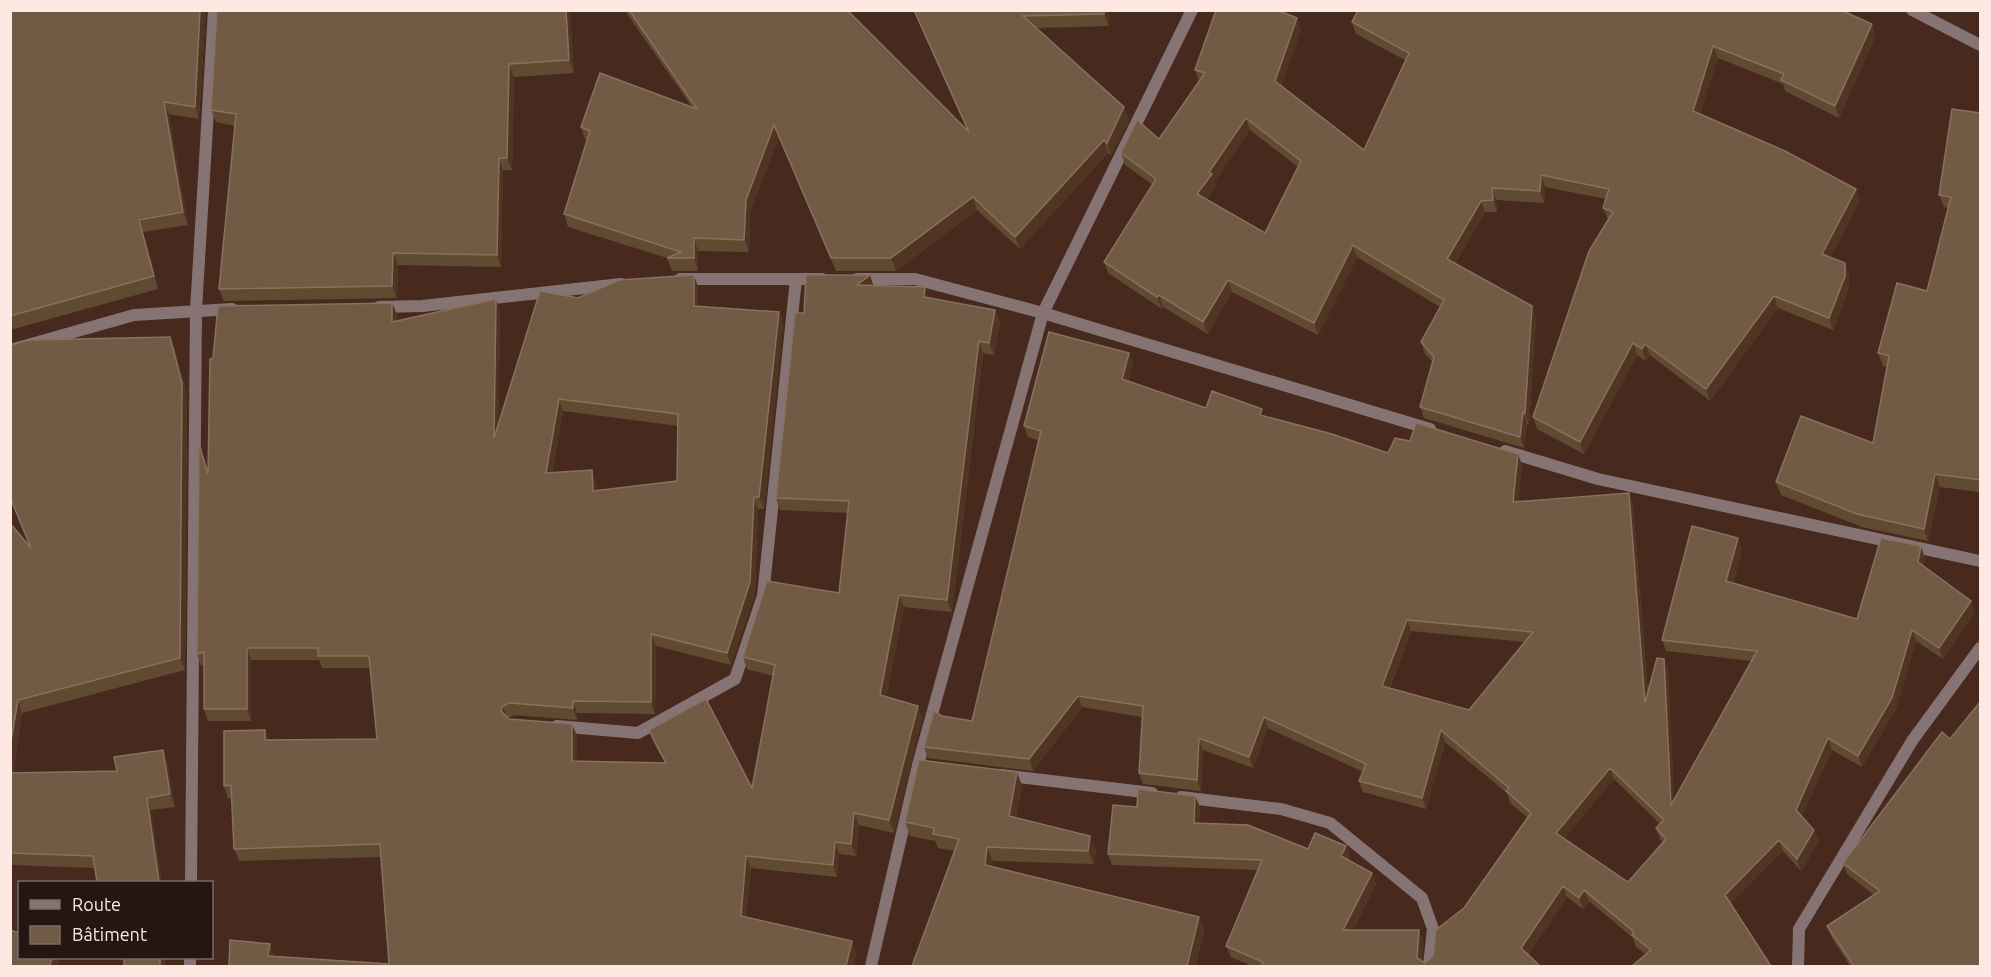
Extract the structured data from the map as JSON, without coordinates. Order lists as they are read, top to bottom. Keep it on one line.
{"legend":["Route","Bâtiment"]}
